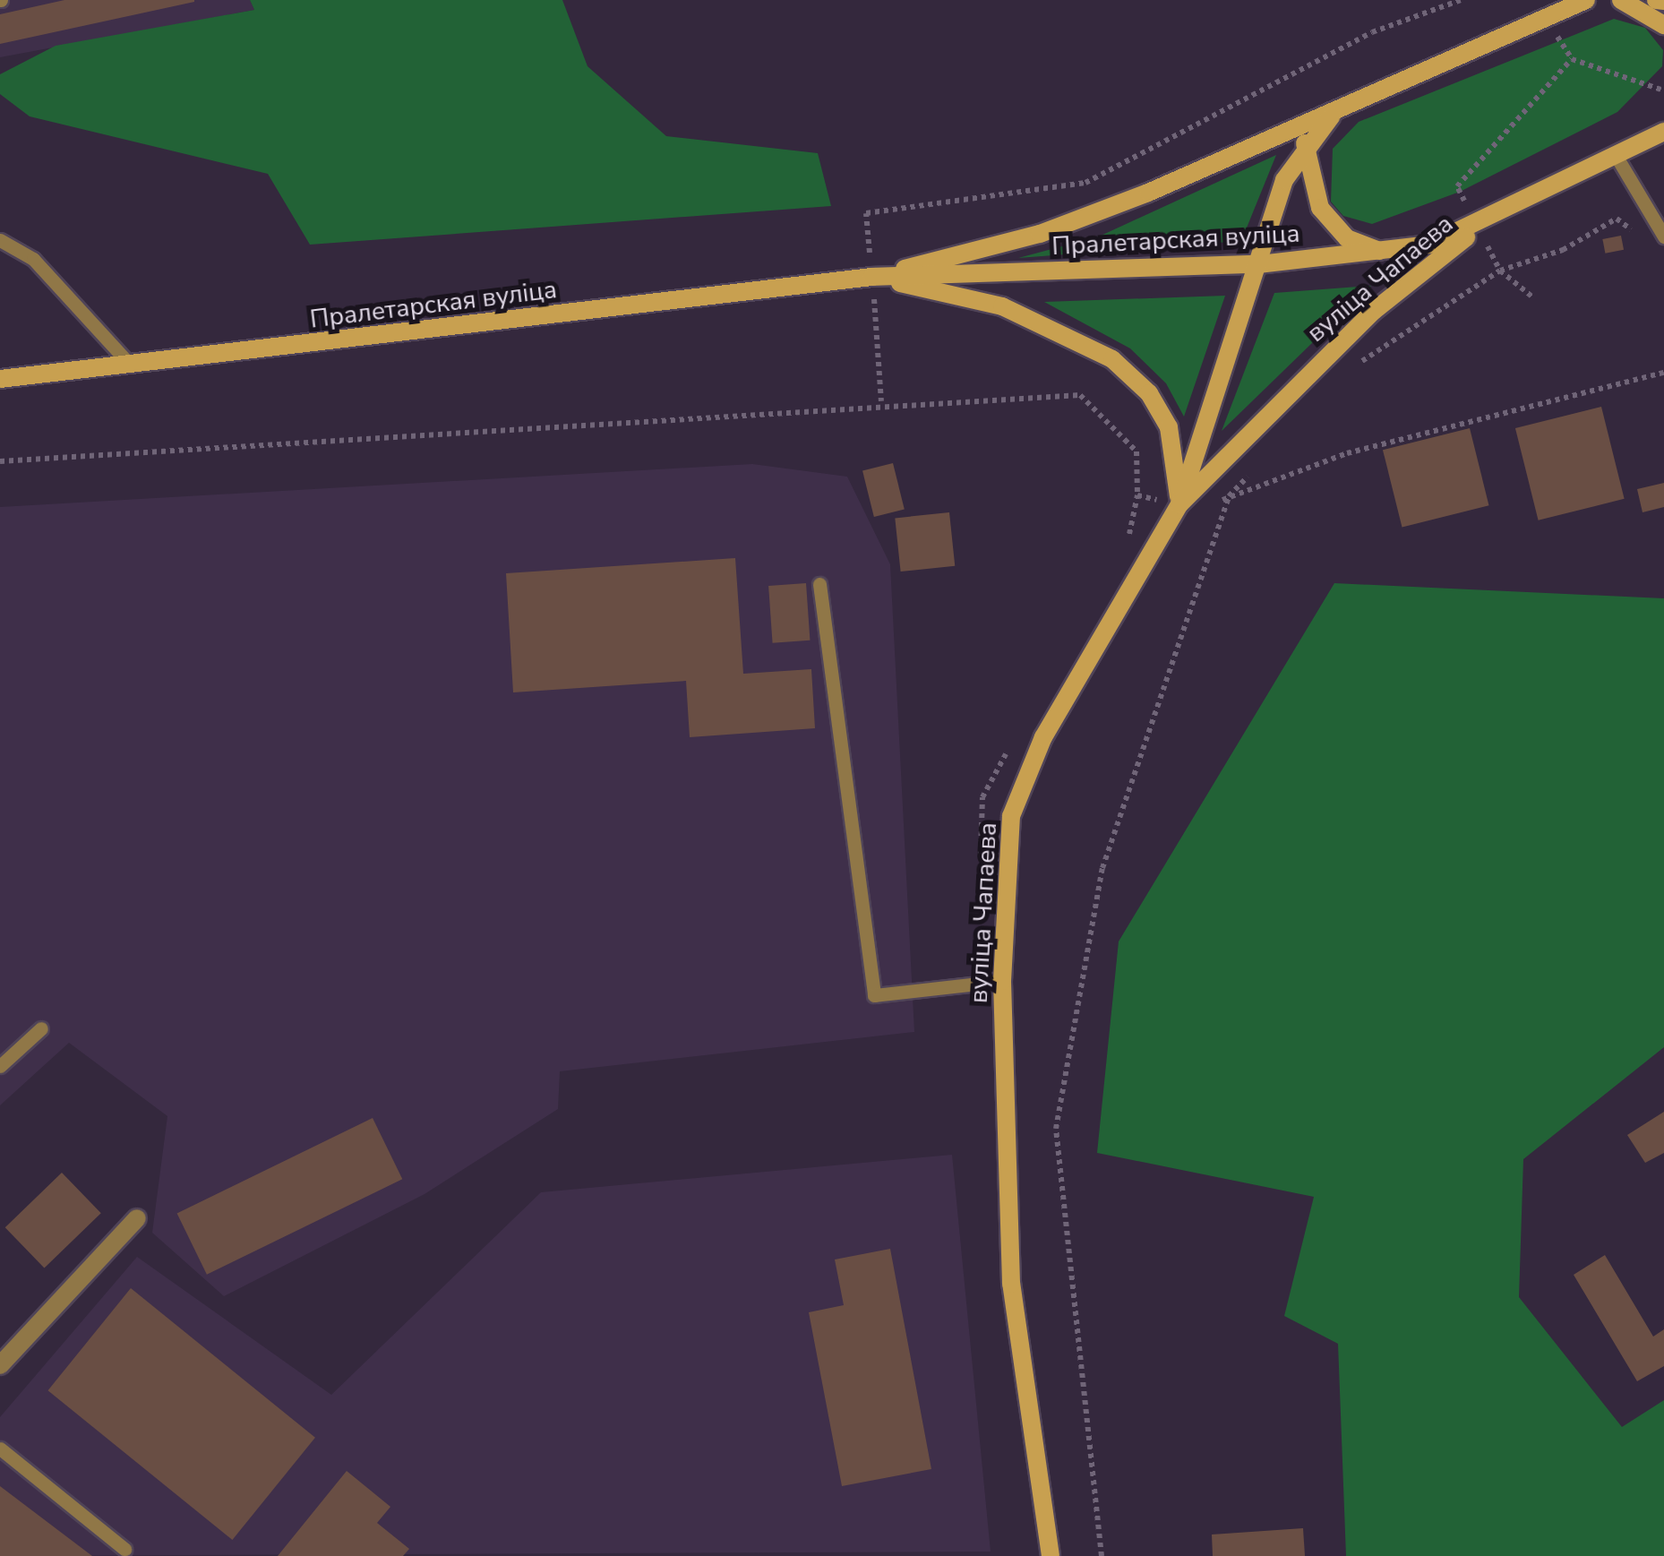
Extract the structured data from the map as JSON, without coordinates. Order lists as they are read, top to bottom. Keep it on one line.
{"streets":{"main road":["Пралетарская вуліца","вуліца Чапаева"]},"crossings":[["Пралетарская вуліца","вуліца Чапаева"]]}
